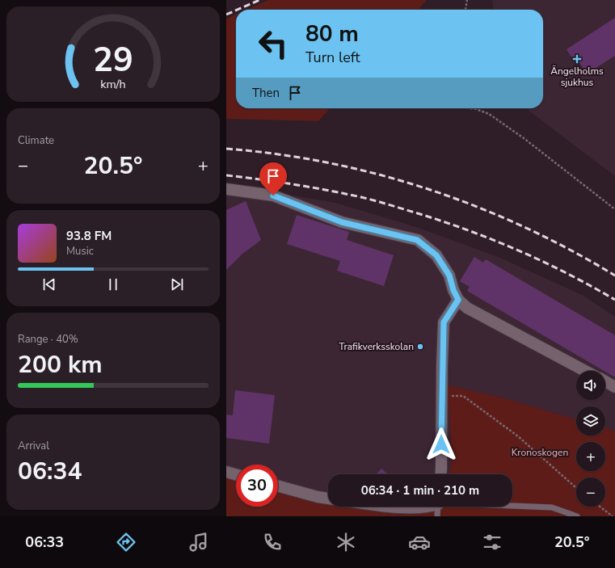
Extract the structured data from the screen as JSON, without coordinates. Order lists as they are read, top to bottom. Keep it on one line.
{"parks":["Kronoskogen"],"places":{"health":["Ängelholms sjukhus"],"other":["Trafikverksskolan"]},"page":{"turn":["80 m","Turn left"],"then":"Then","tile":["Climate",["Range · 40%","200 km"],["Arrival","06:34"]],"heat":["−","20.5°","+"],"song":["93.8 FM","Music"],"map_buttons":["+","−"],"limit":"30","trip":"06:34 · 1 min · 210 m","tabs":["06:33","20.5°"],"gauge":["29","km/h"]}}
